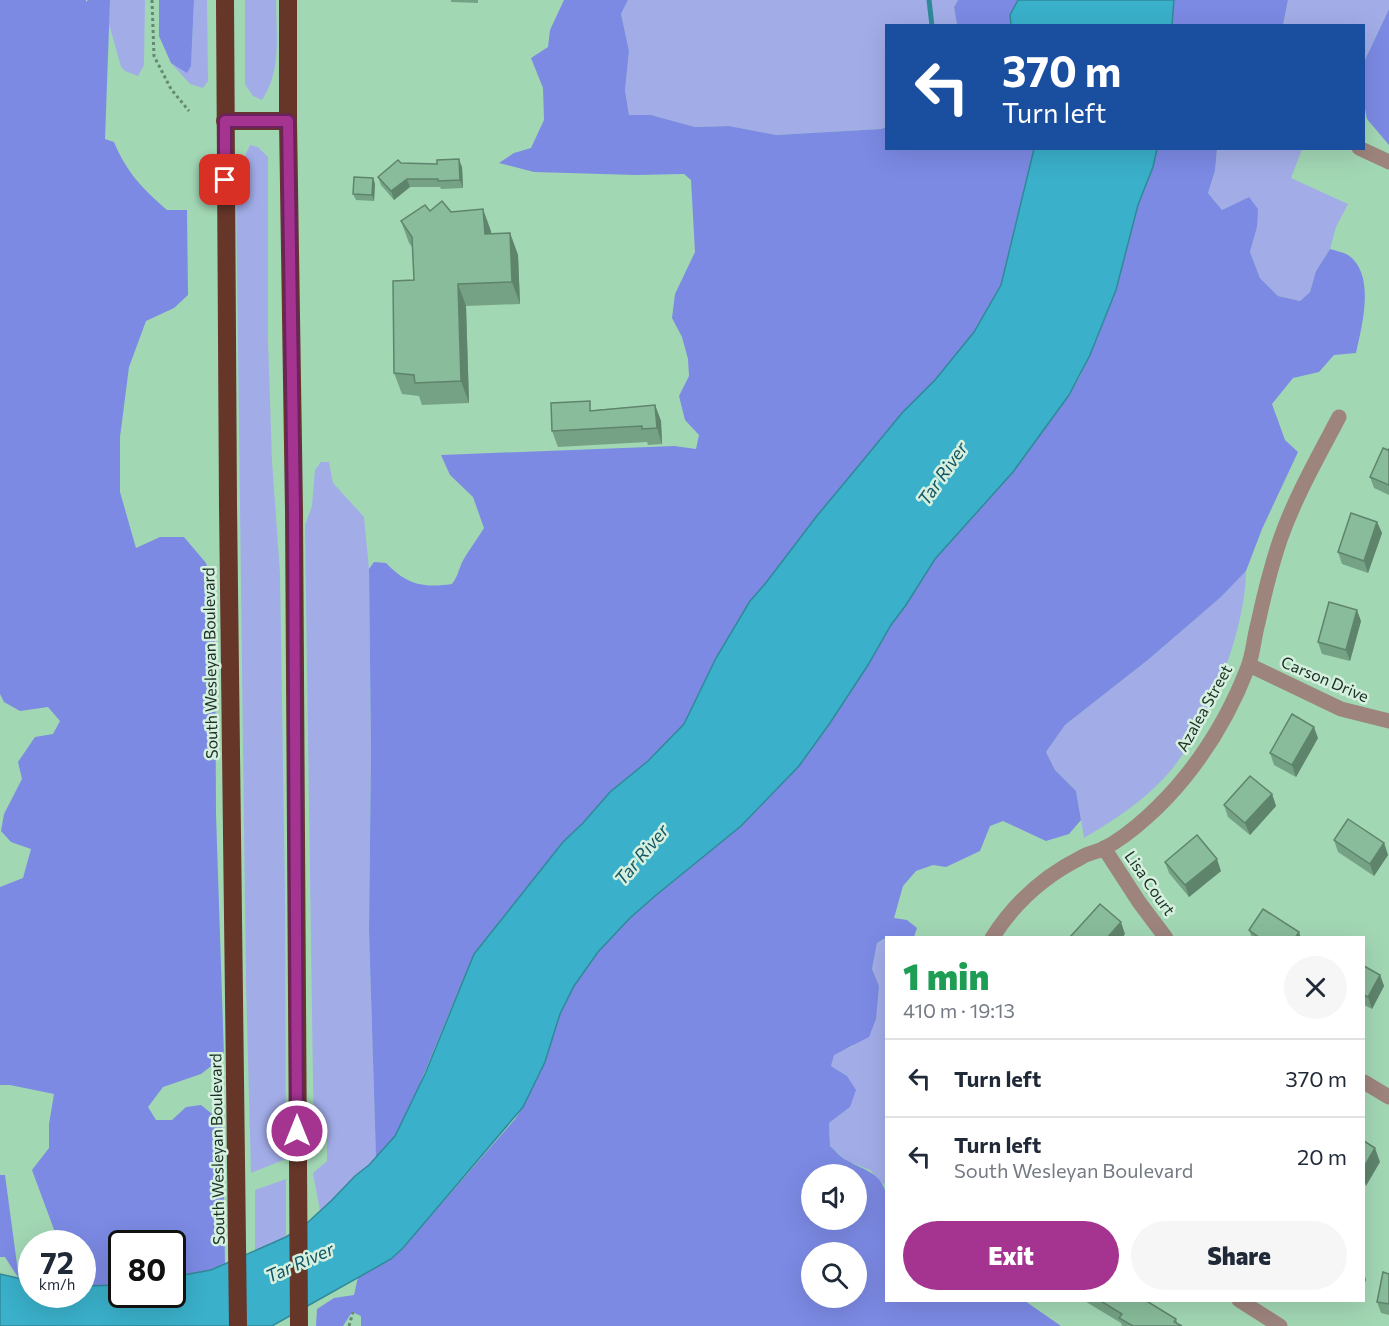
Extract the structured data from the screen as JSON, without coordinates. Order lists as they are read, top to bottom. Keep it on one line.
{"streets":{"highway":["South Wesleyan Boulevard"],"street":["Carson Drive","Azalea Street","Lisa Court"]},"crossings":[["Carson Drive","Azalea Street"],["Azalea Street","Lisa Court"]],"water":["Tar River"],"page":{"turn":["370 m","Turn left"],"heading":["1 min","410 m · 19:13"],"list":[{"name":"Turn left","value":"370 m"},{"name":"Turn left","note":"South Wesleyan Boulevard","value":"20 m"}],"buttons":["Exit","Share"],"speed":"72 km/h","limit":"80"}}
